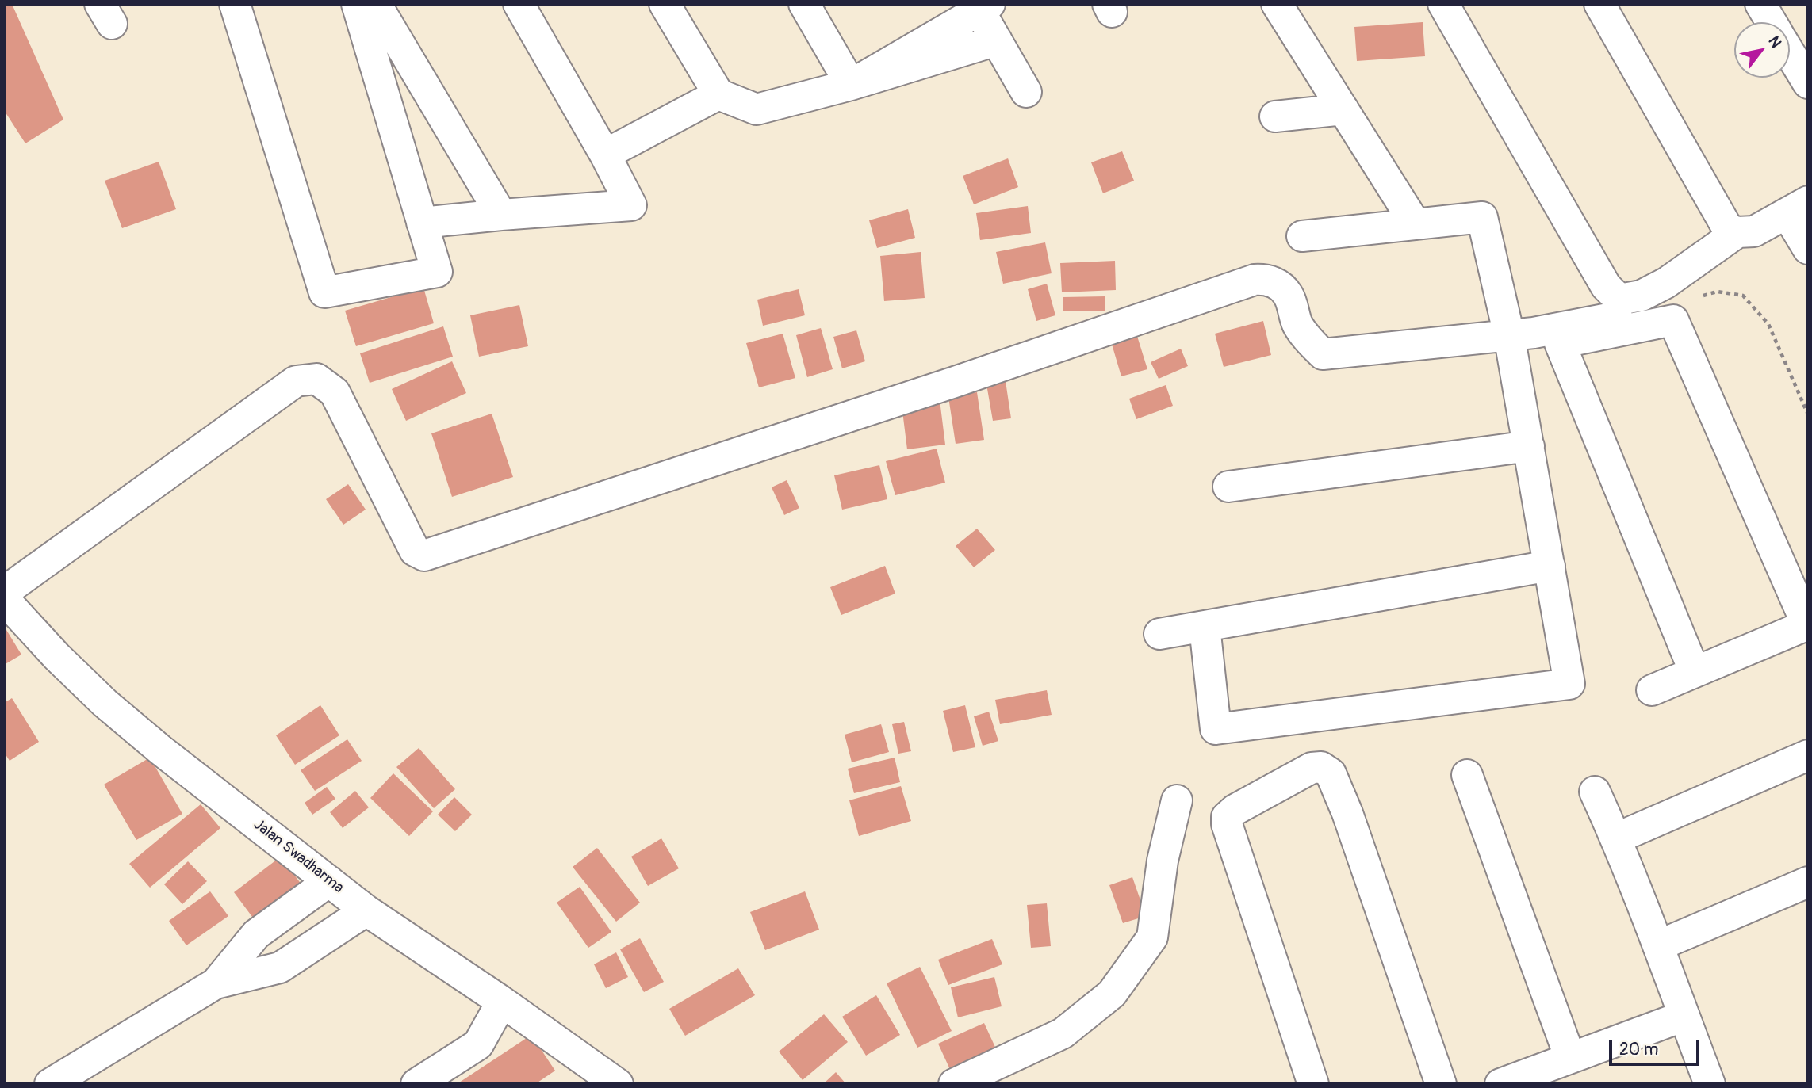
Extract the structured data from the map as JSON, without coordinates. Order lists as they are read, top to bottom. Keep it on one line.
{"streets":{"street":["Jalan Swadharma"]},"scale_bar":"20 m","north":"top right"}
